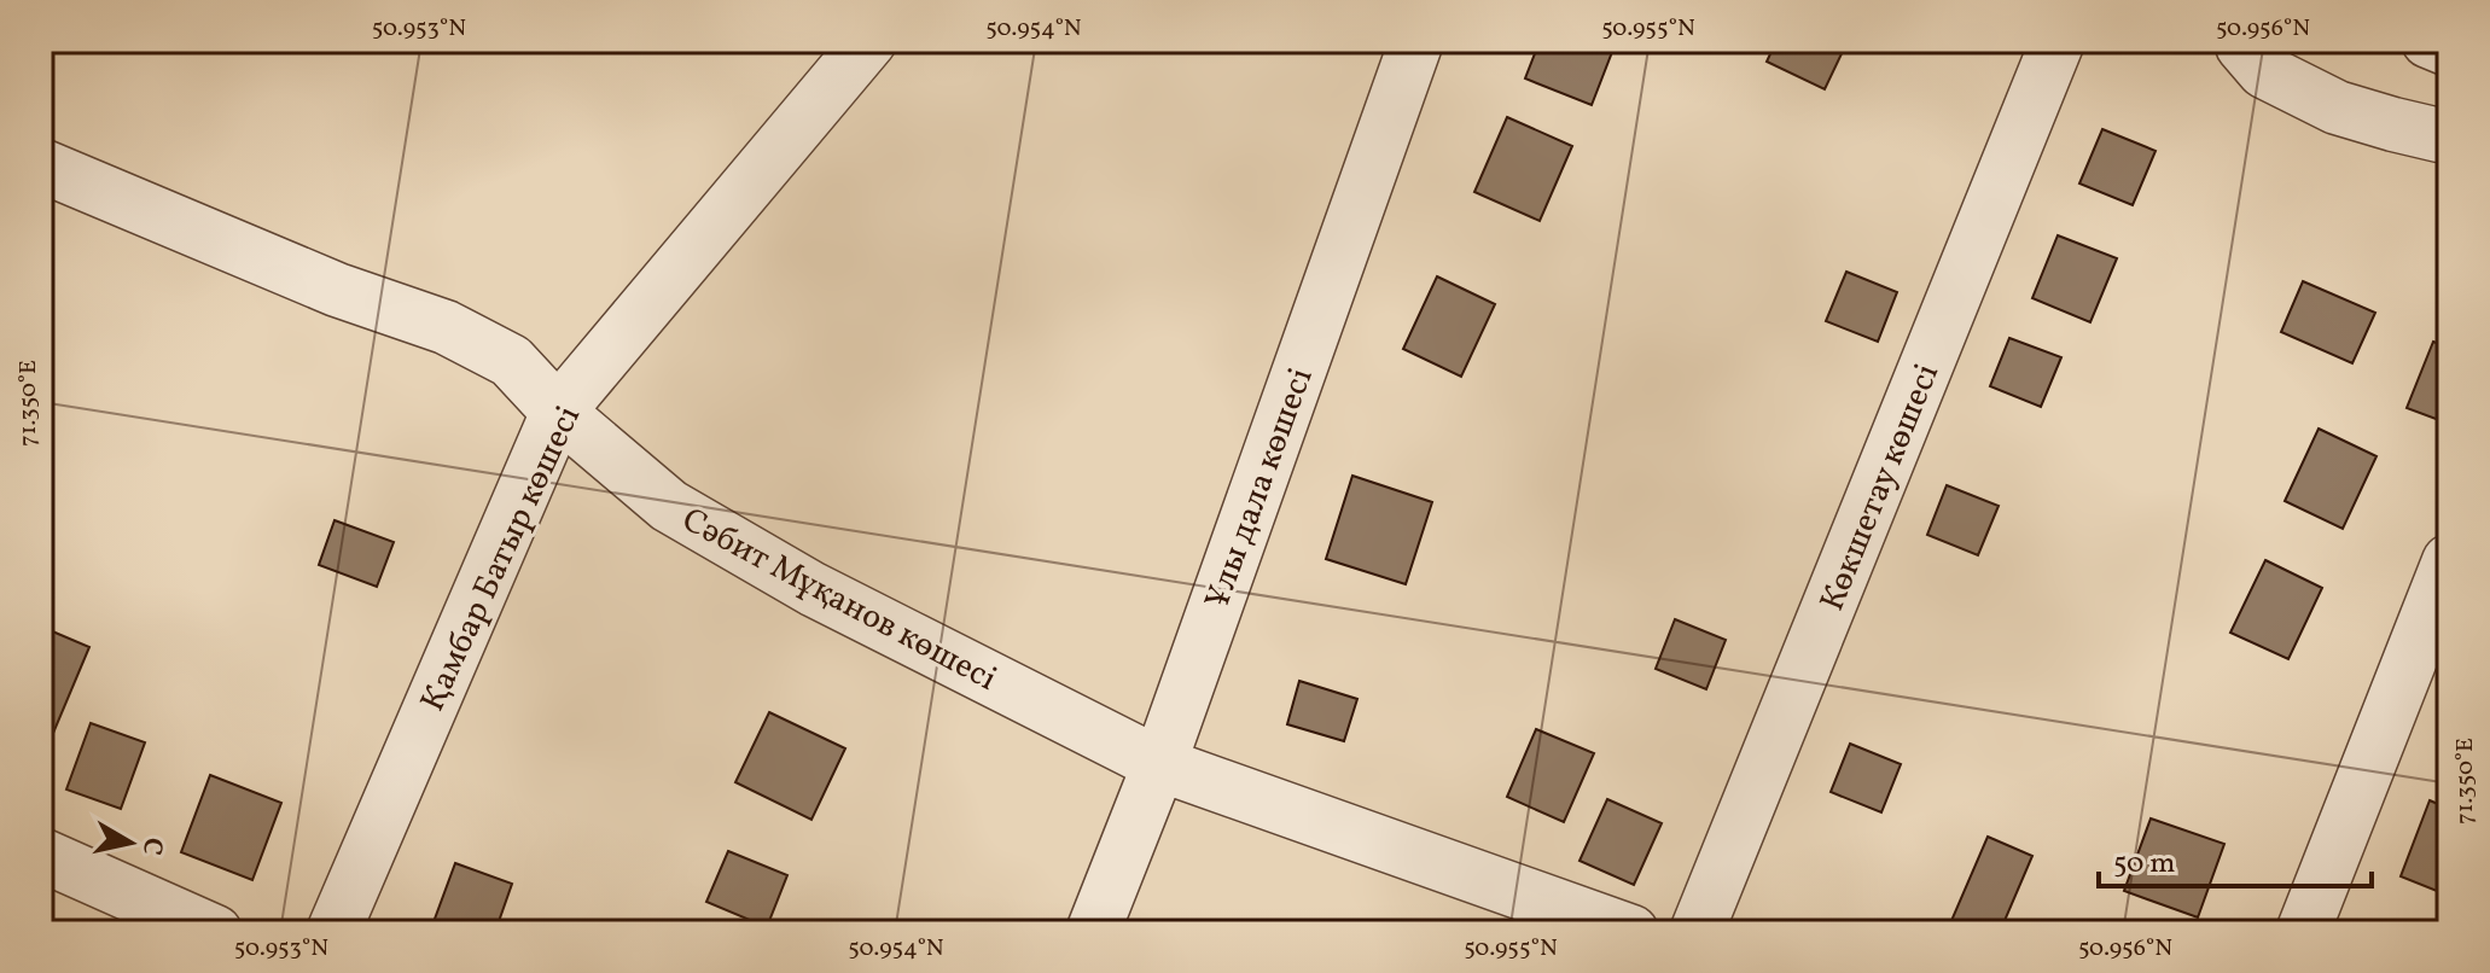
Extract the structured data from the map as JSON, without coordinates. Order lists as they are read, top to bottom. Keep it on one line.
{"streets":{"street":["Көкшетау көшесі","Ұлы дала көшесі","Қамбар Батыр көшесі","Сәбит Мұқанов көшесі"]},"crossings":[["Ұлы дала көшесі","Сәбит Мұқанов көшесі"],["Қамбар Батыр көшесі","Сәбит Мұқанов көшесі"]],"scale_bar":"50 m","north":"right","coordinates":["50.953°N","50.954°N","50.955°N","50.956°N","71.350°E"]}
